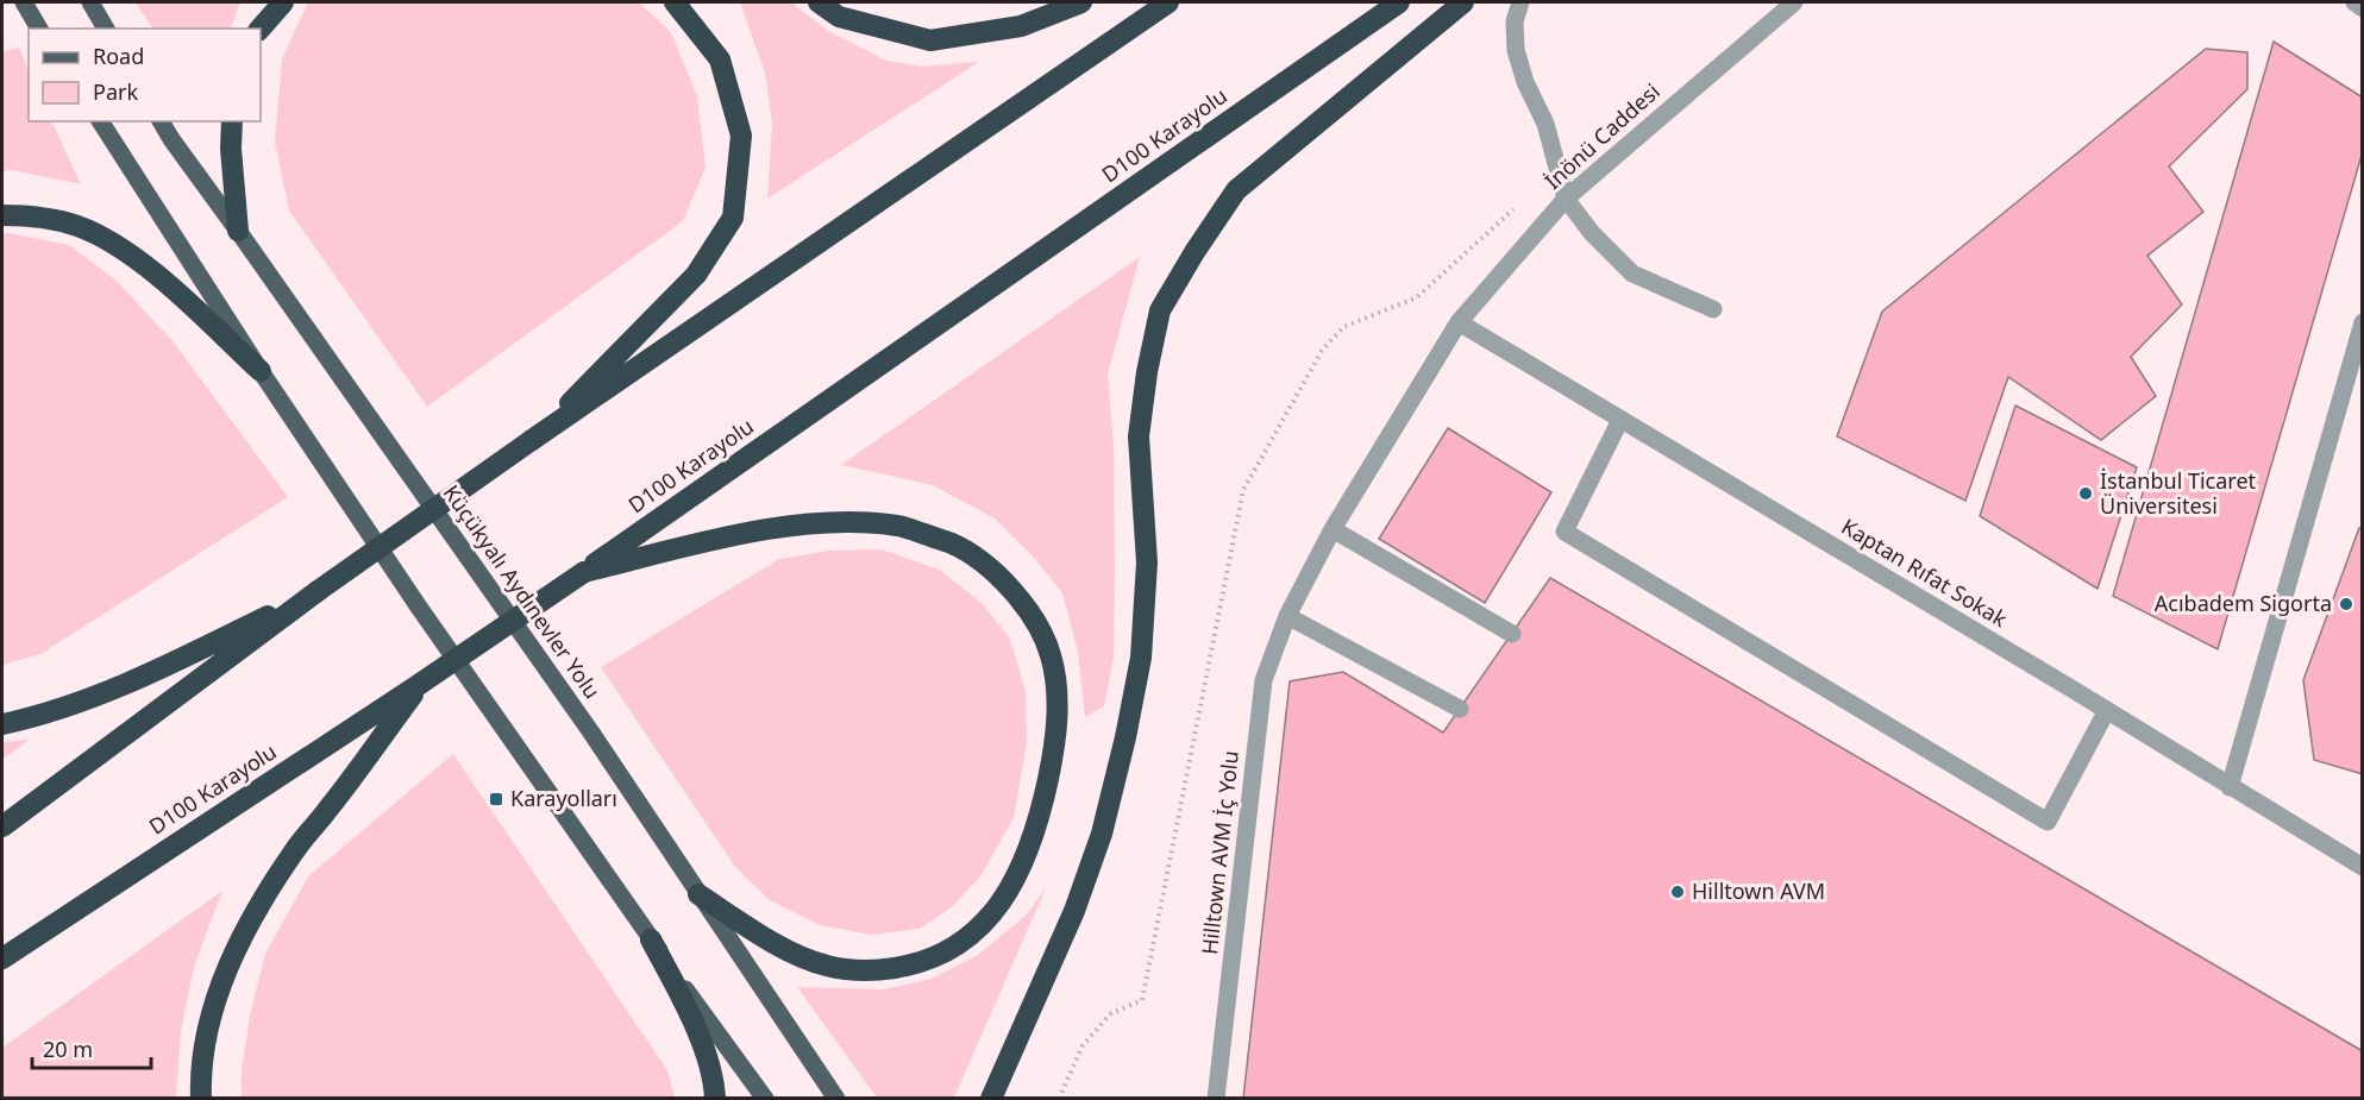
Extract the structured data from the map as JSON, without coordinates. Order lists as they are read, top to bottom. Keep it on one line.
{"streets":{"highway":["D100 Karayolu"],"main road":["Küçükyalı Aydınevler Yolu"],"street":["İnönü Caddesi","Kaptan Rıfat Sokak","Hilltown AVM İç Yolu"]},"crossings":[["İnönü Caddesi","Kaptan Rıfat Sokak"],["İnönü Caddesi","Hilltown AVM İç Yolu"],["Kaptan Rıfat Sokak","Hilltown AVM İç Yolu"]],"places":{"other":["İstanbul Ticaret Üniversitesi","Acıbadem Sigorta","Hilltown AVM"],"transit":["Karayolları"]},"legend":["Road","Park"],"scale_bar":"20 m"}
